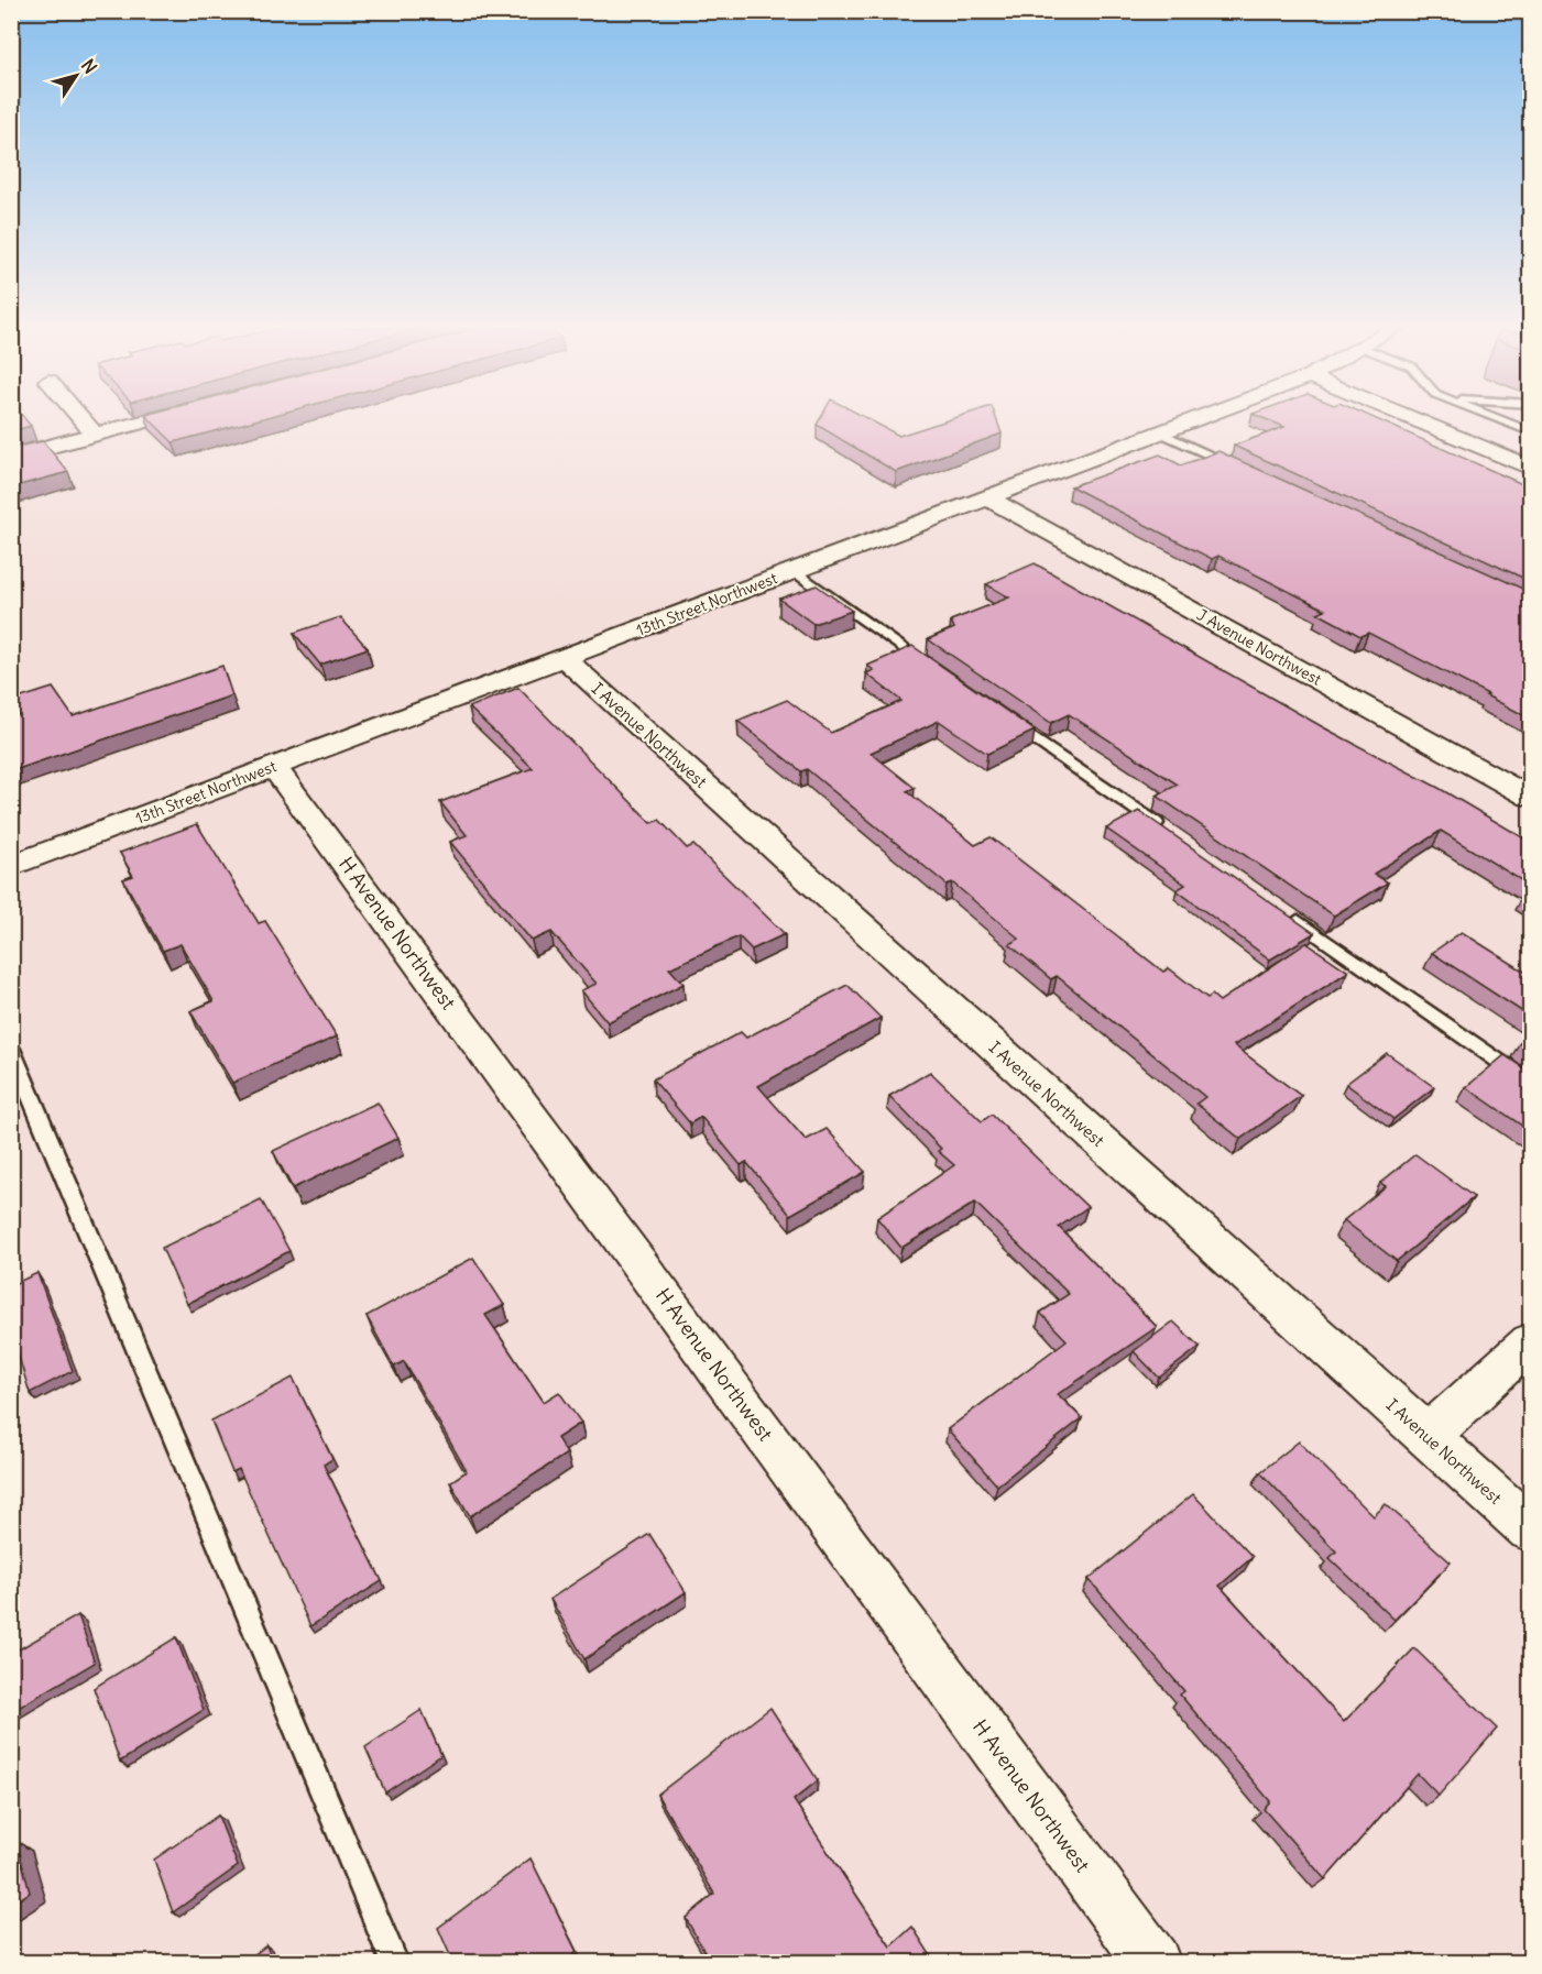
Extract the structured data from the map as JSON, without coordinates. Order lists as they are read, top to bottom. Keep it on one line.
{"streets":{"street":["13th Street Northwest","J Avenue Northwest","I Avenue Northwest","H Avenue Northwest"]},"crossings":[["13th Street Northwest","J Avenue Northwest"],["13th Street Northwest","I Avenue Northwest"],["13th Street Northwest","H Avenue Northwest"]],"north":"top right"}
